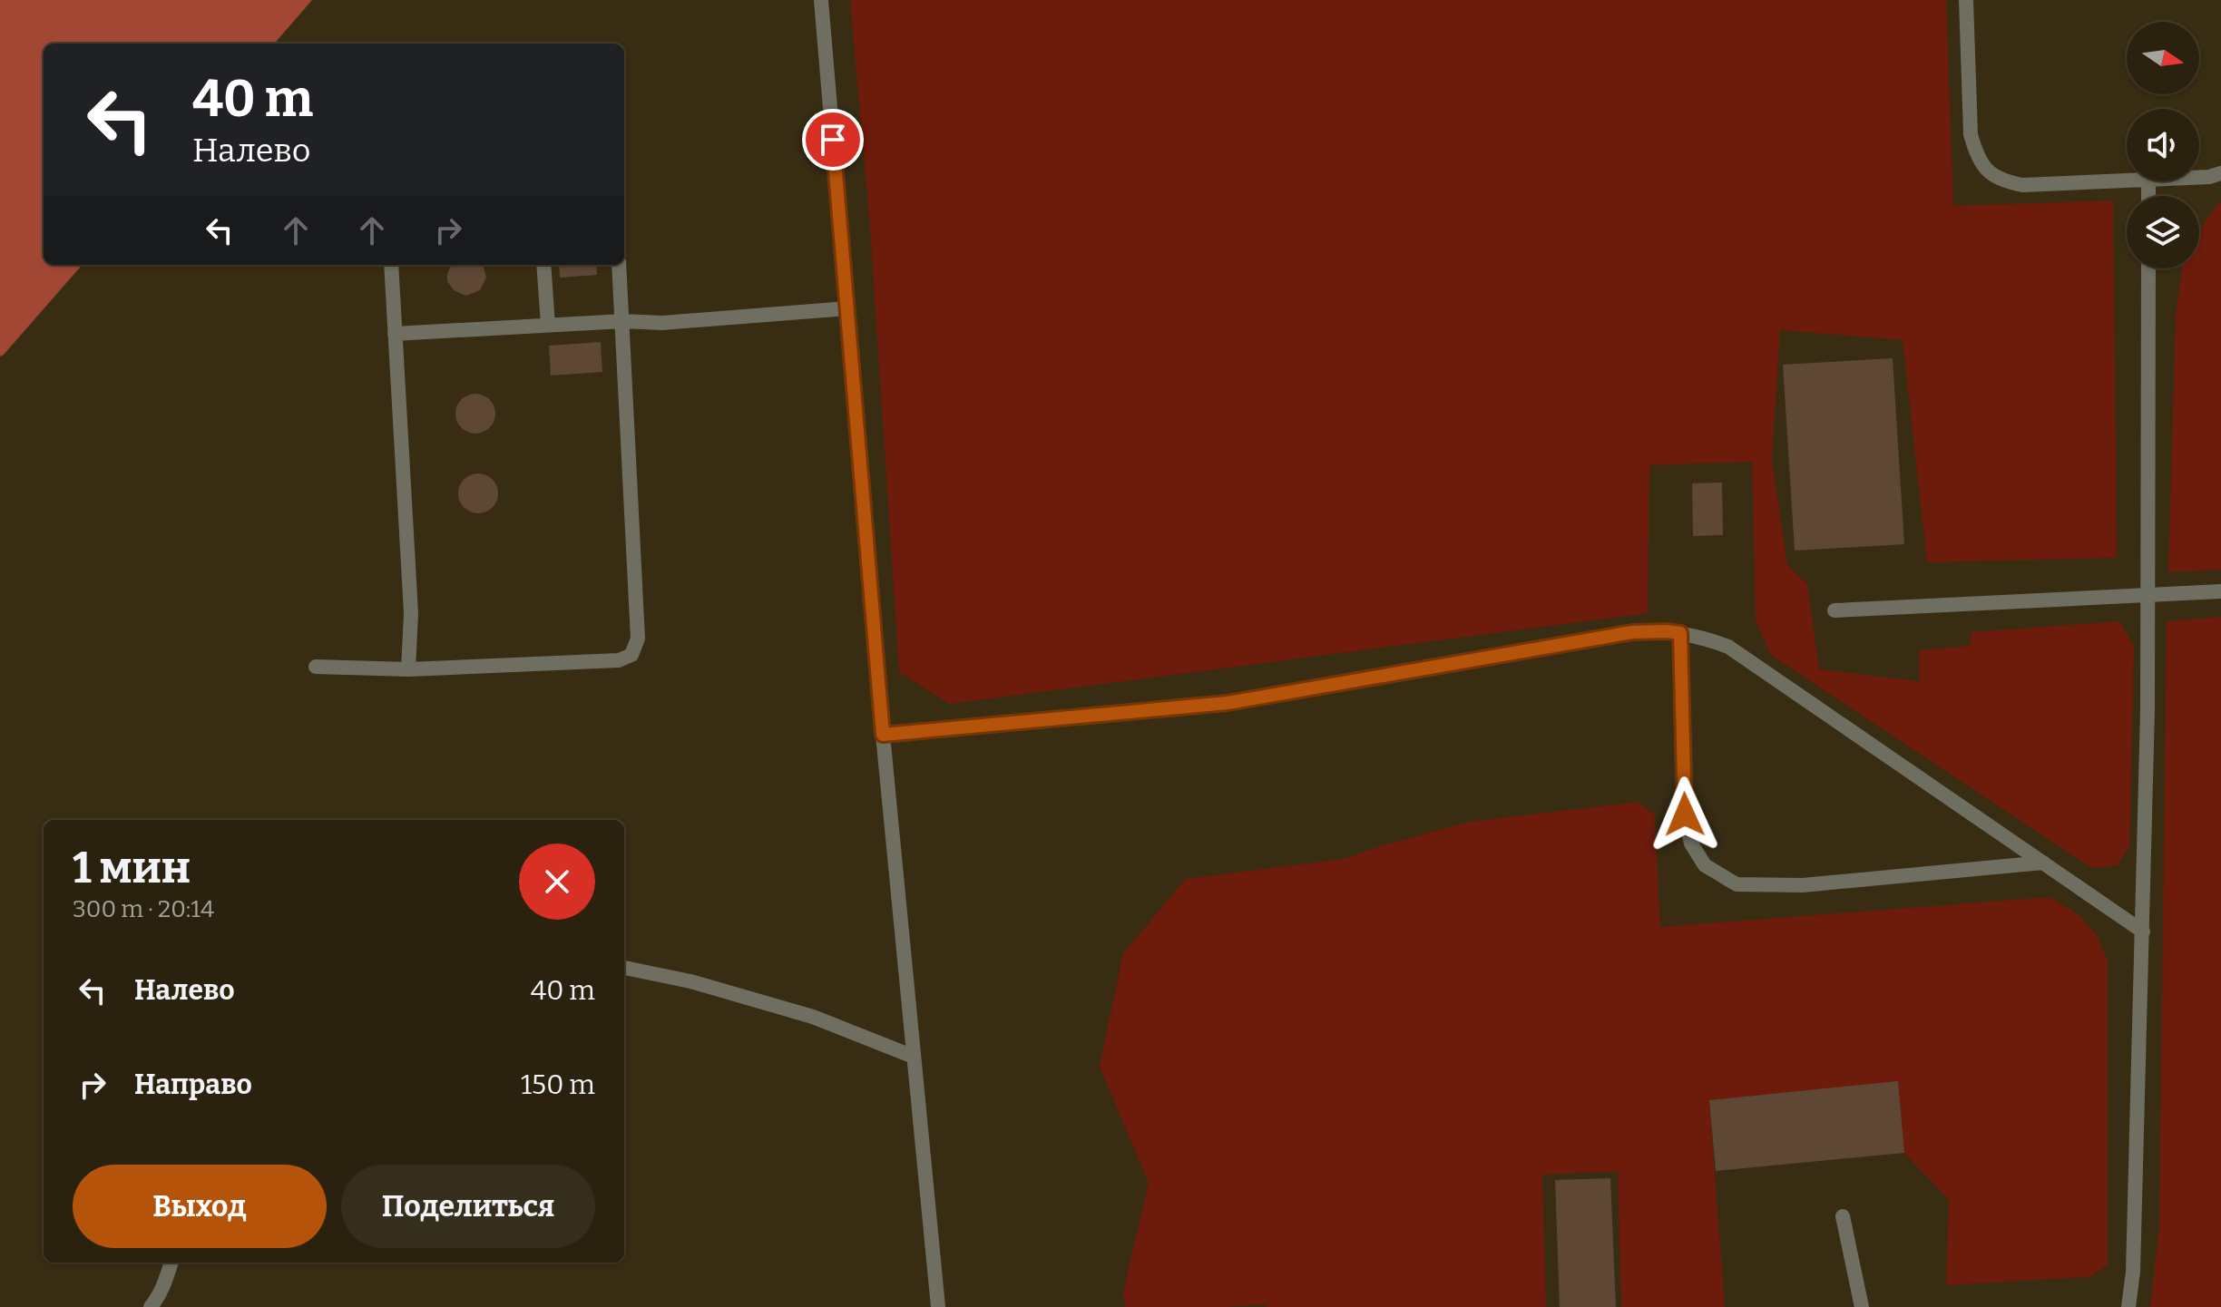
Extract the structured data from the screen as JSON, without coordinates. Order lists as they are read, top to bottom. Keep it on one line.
{"north":"right","page":{"turn":["40 m","Налево"],"heading":["1 мин","300 m · 20:14"],"list":[{"name":"Налево","value":"40 m"},{"name":"Направо","value":"150 m"}],"buttons":["Выход","Поделиться"]}}
